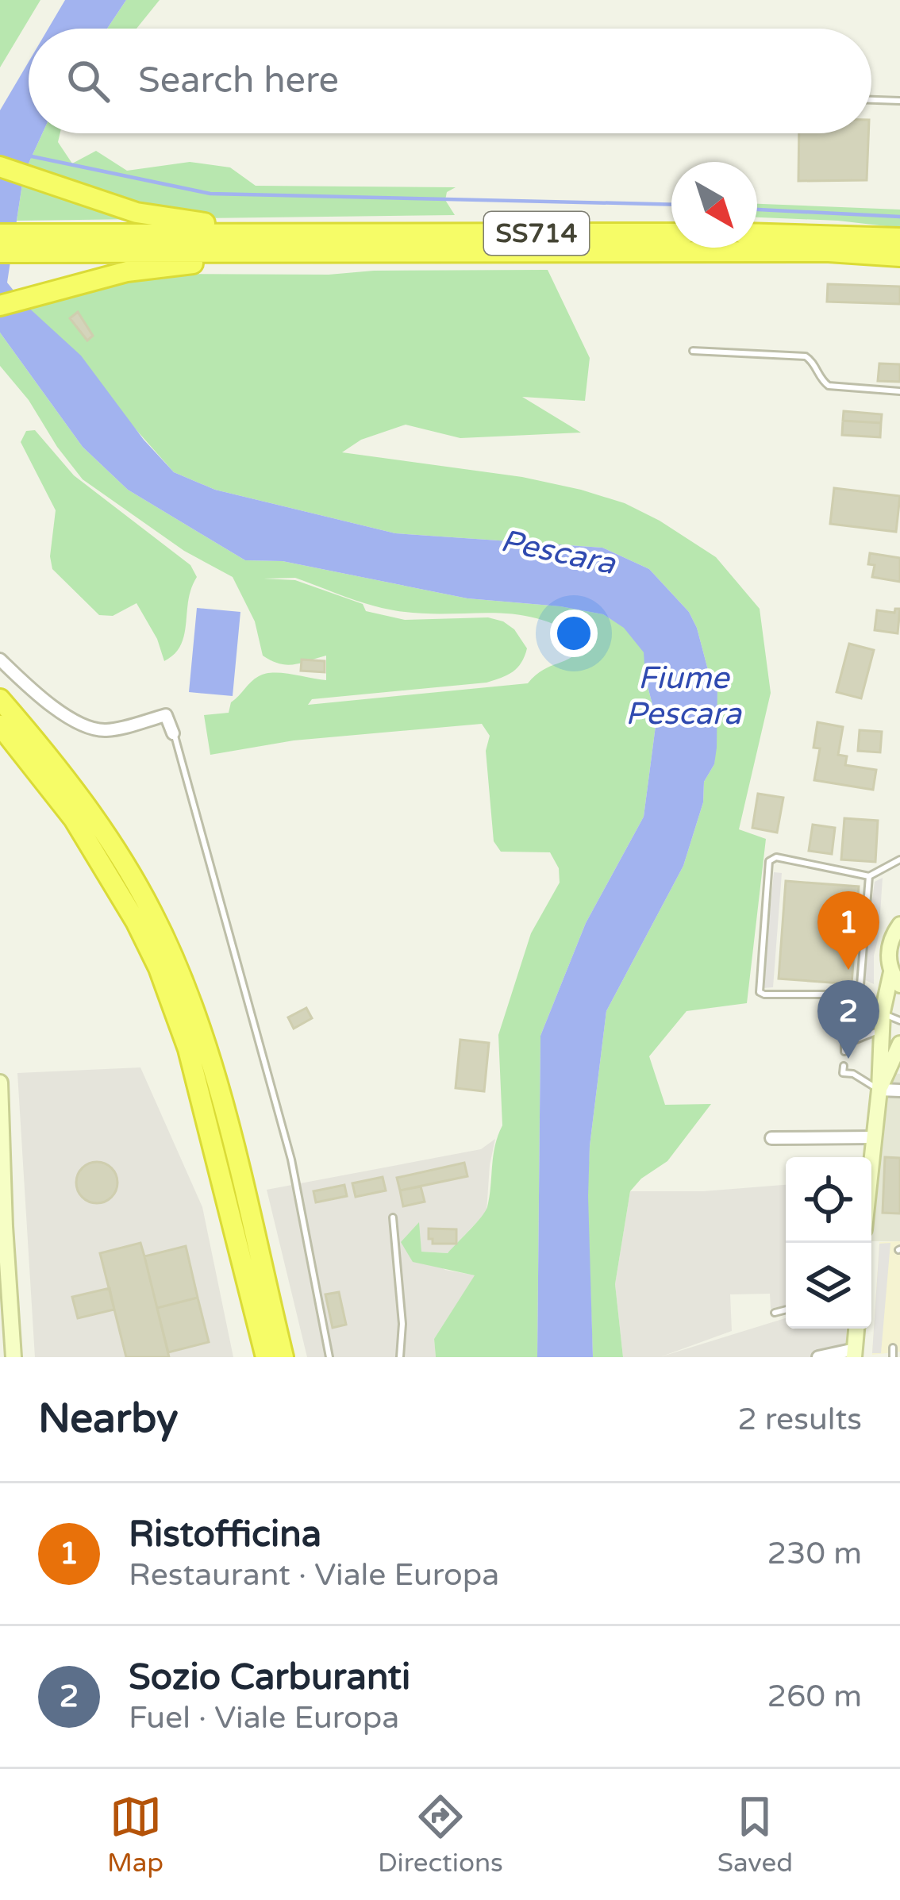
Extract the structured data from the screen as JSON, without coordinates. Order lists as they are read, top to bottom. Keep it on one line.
{"streets":{"highway":["SS714"]},"water":["Pescara","Fiume Pescara"],"north":"bottom right","page":{"search":"Search here","pins":["1","2"],"heading":["Nearby","2 results"],"list":[{"mark":"1","name":"Ristofficina","note":"Restaurant · Viale Europa","value":"230 m"},{"mark":"2","name":"Sozio Carburanti","note":"Fuel · Viale Europa","value":"260 m"}],"nav":["Map","Directions","Saved"]}}
